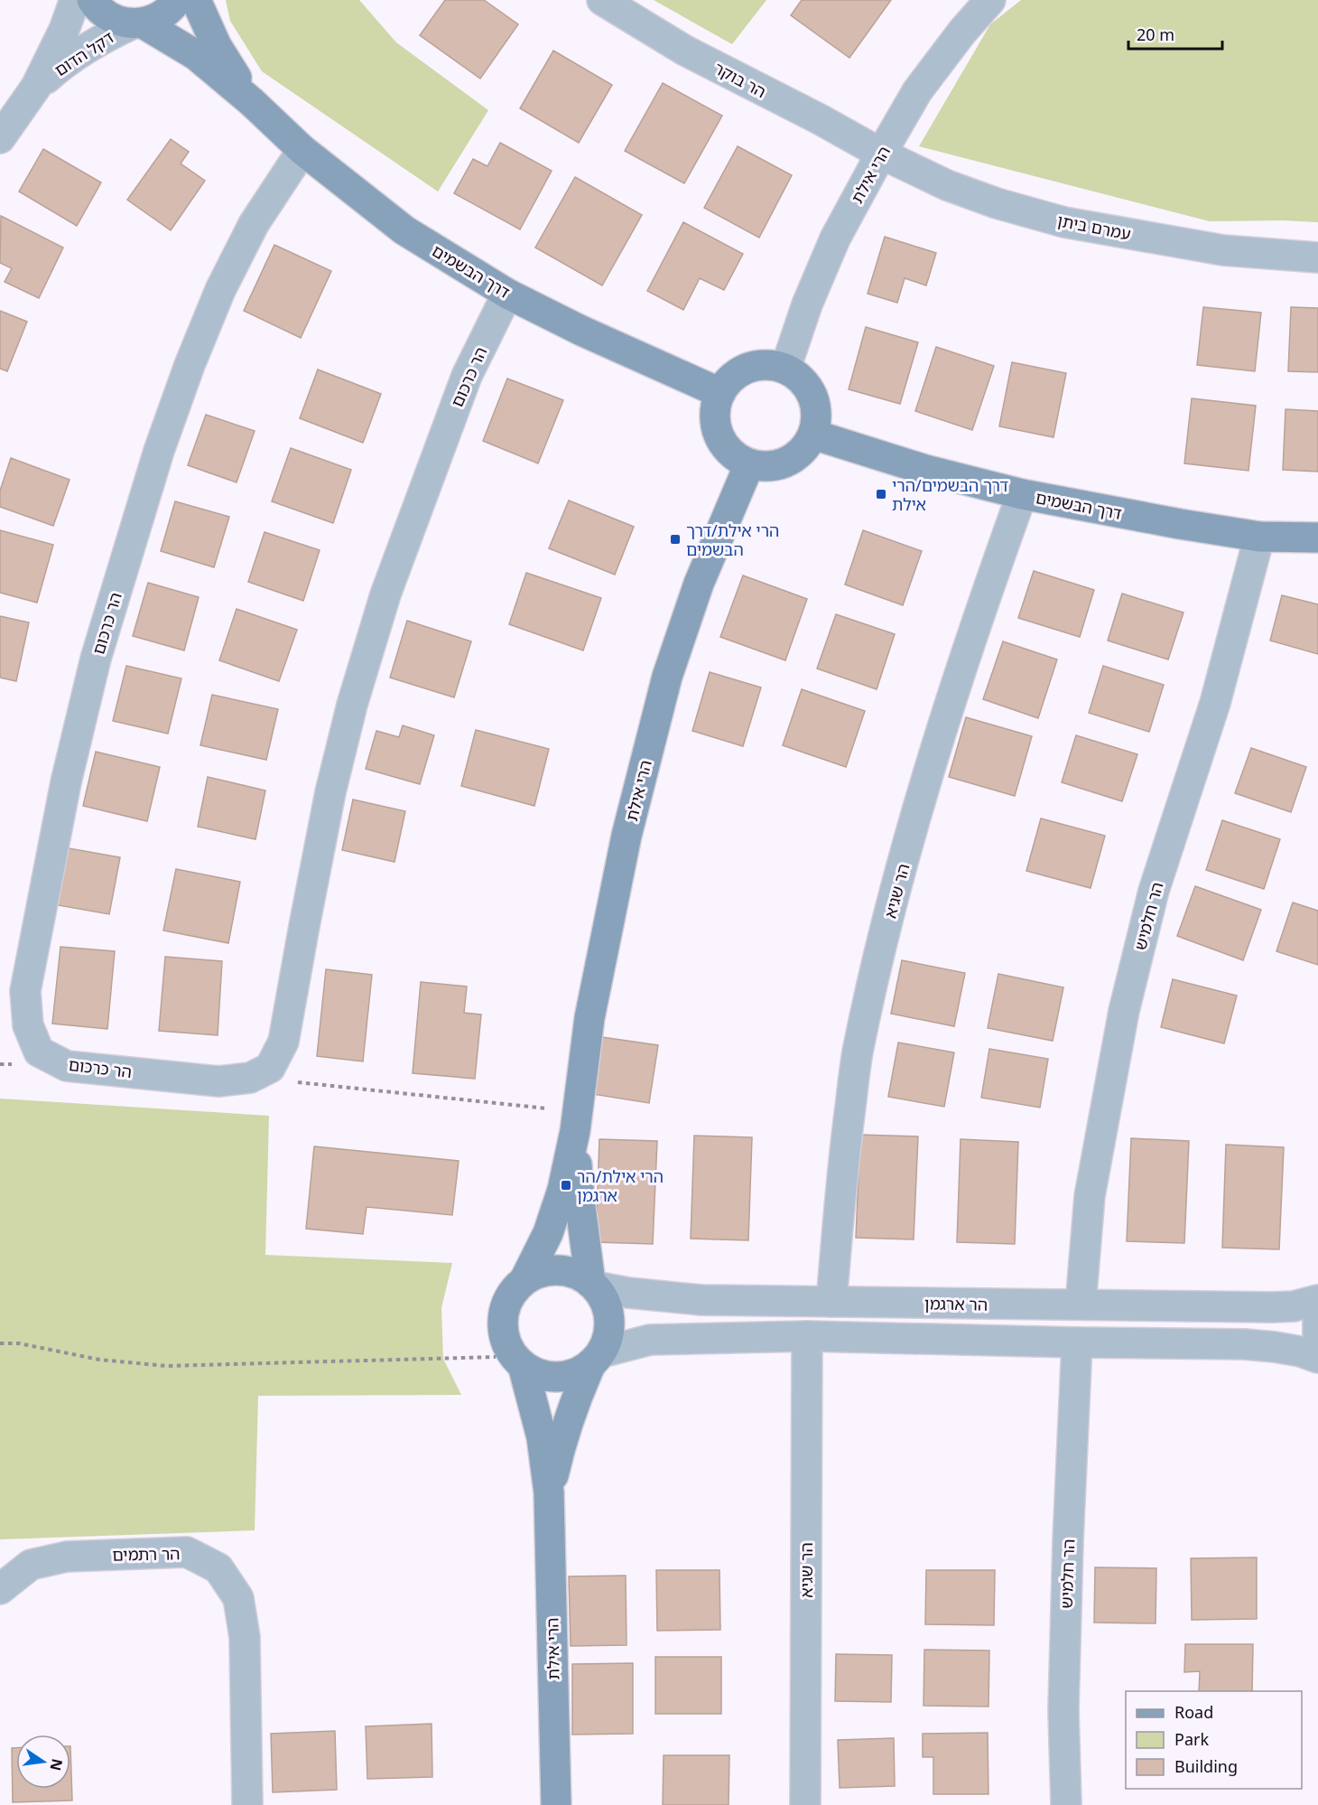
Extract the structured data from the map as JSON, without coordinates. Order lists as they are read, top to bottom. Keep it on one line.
{"streets":{"street":["דקל הדום","הר בוקר","הרי אילת","עמרם ביתן","דרך הבשמים","הר כרכום","הר שגיא","הר חלמיש","הר ארגמן","הר רתמים"]},"crossings":[["דקל הדום","דרך הבשמים"],["הר בוקר","הרי אילת"],["הר בוקר","עמרם ביתן"],["הרי אילת","עמרם ביתן"],["הרי אילת","דרך הבשמים"],["הרי אילת","הר ארגמן"],["דרך הבשמים","הר כרכום"],["דרך הבשמים","הר שגיא"],["דרך הבשמים","הר חלמיש"],["הר שגיא","הר ארגמן"],["הר חלמיש","הר ארגמן"]],"places":{"transit":["דרך הבשמים/הרי אילת","הרי אילת/דרך הבשמים","הרי אילת/הר ארגמן"]},"legend":["Road","Park","Building"],"scale_bar":"20 m","north":"right"}
